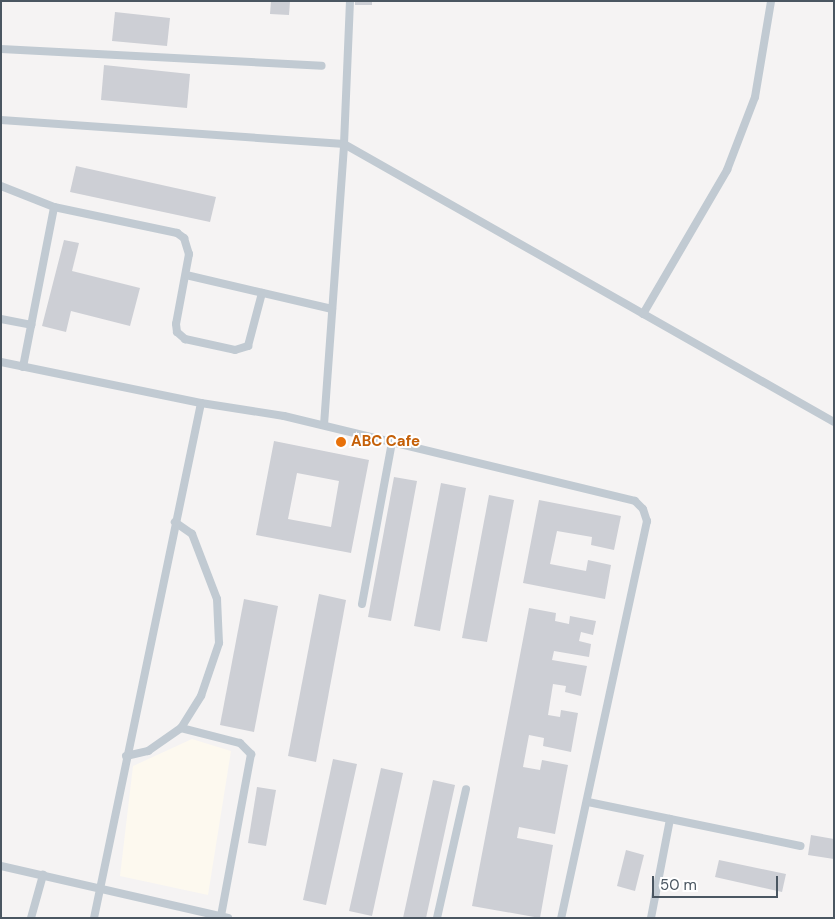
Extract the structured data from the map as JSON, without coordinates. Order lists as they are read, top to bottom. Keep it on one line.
{"places":["ABC Cafe"],"scale_bar":"50 m"}
